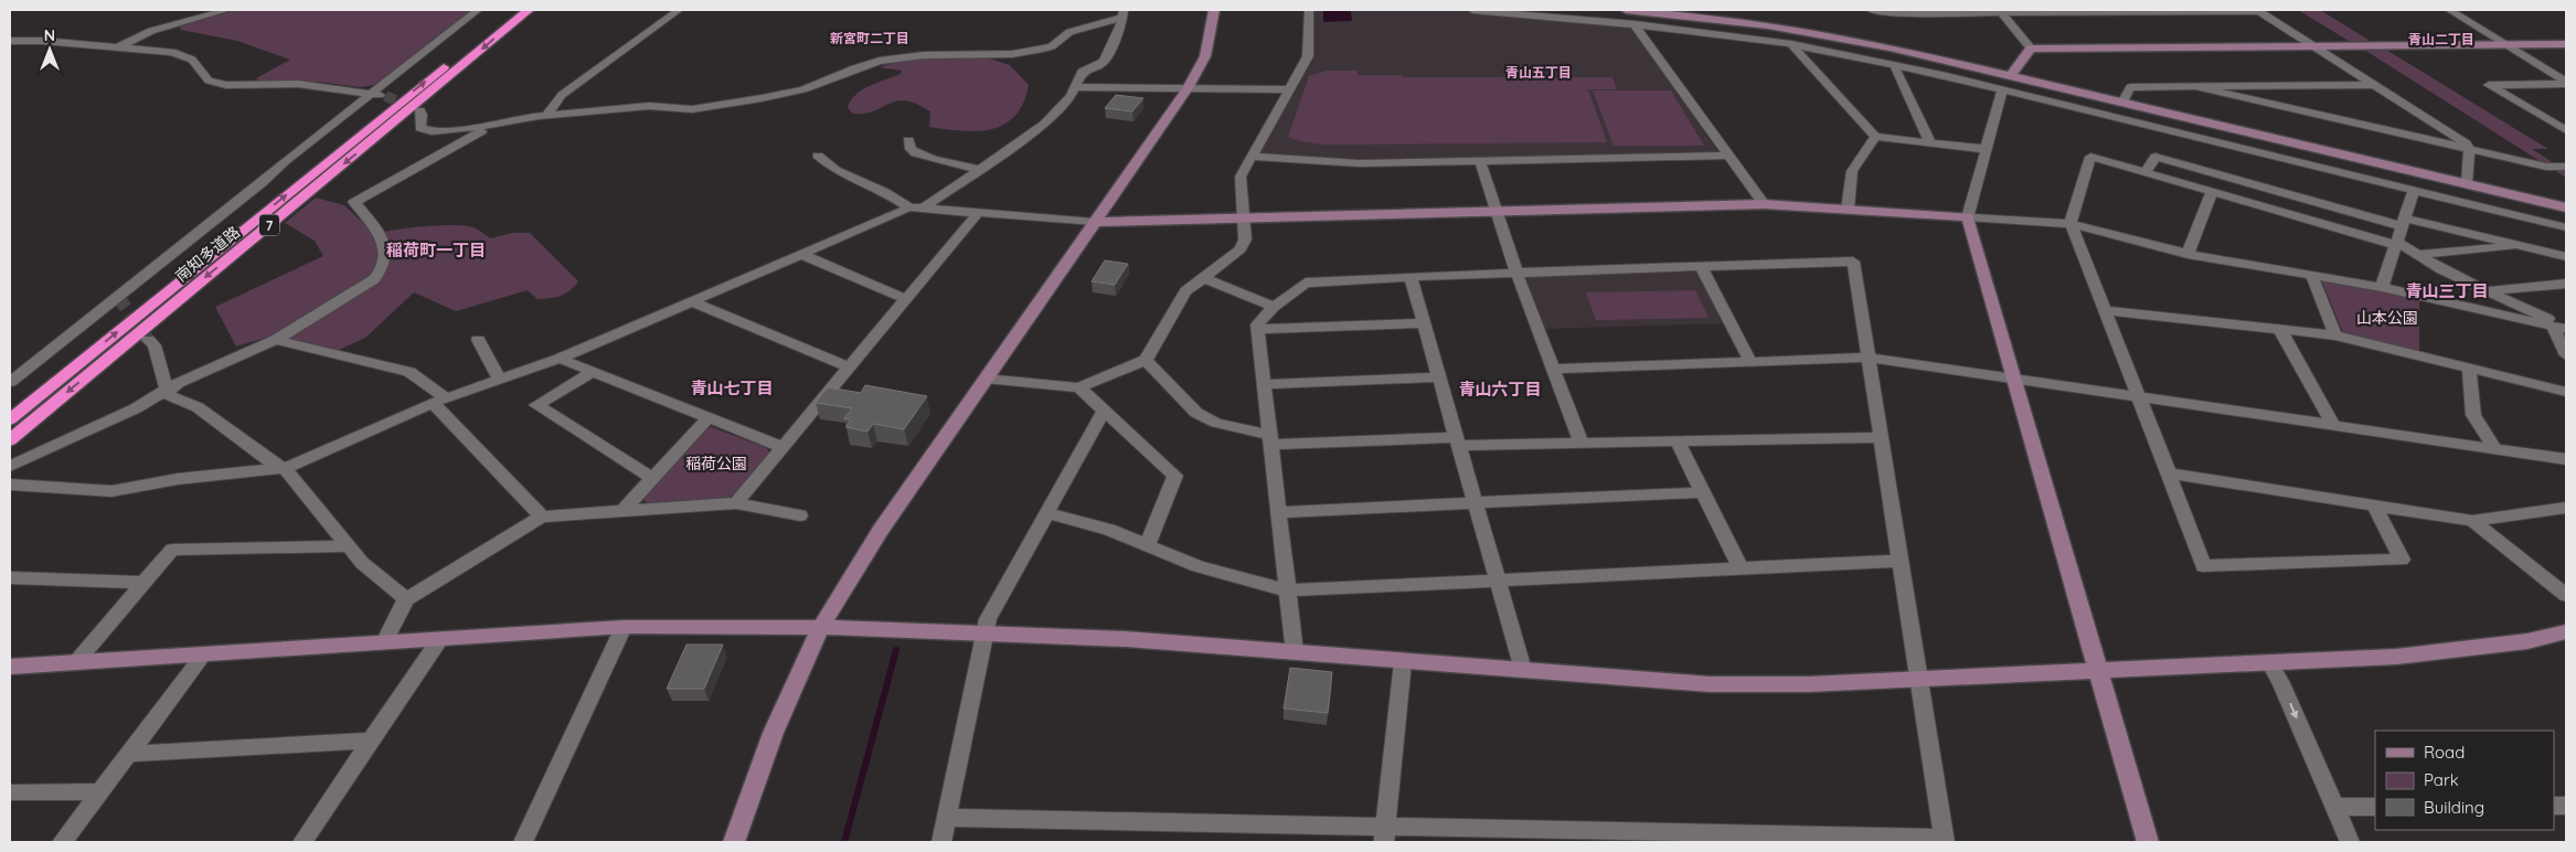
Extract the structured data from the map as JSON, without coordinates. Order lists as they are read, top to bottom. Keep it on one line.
{"streets":{"highway":["7","南知多道路"]},"districts":["新宮町二丁目","青山二丁目","青山五丁目","稲荷町一丁目","青山三丁目","青山七丁目","青山六丁目"],"parks":["山本公園","稲荷公園"],"legend":["Road","Park","Building"],"north":"top"}
